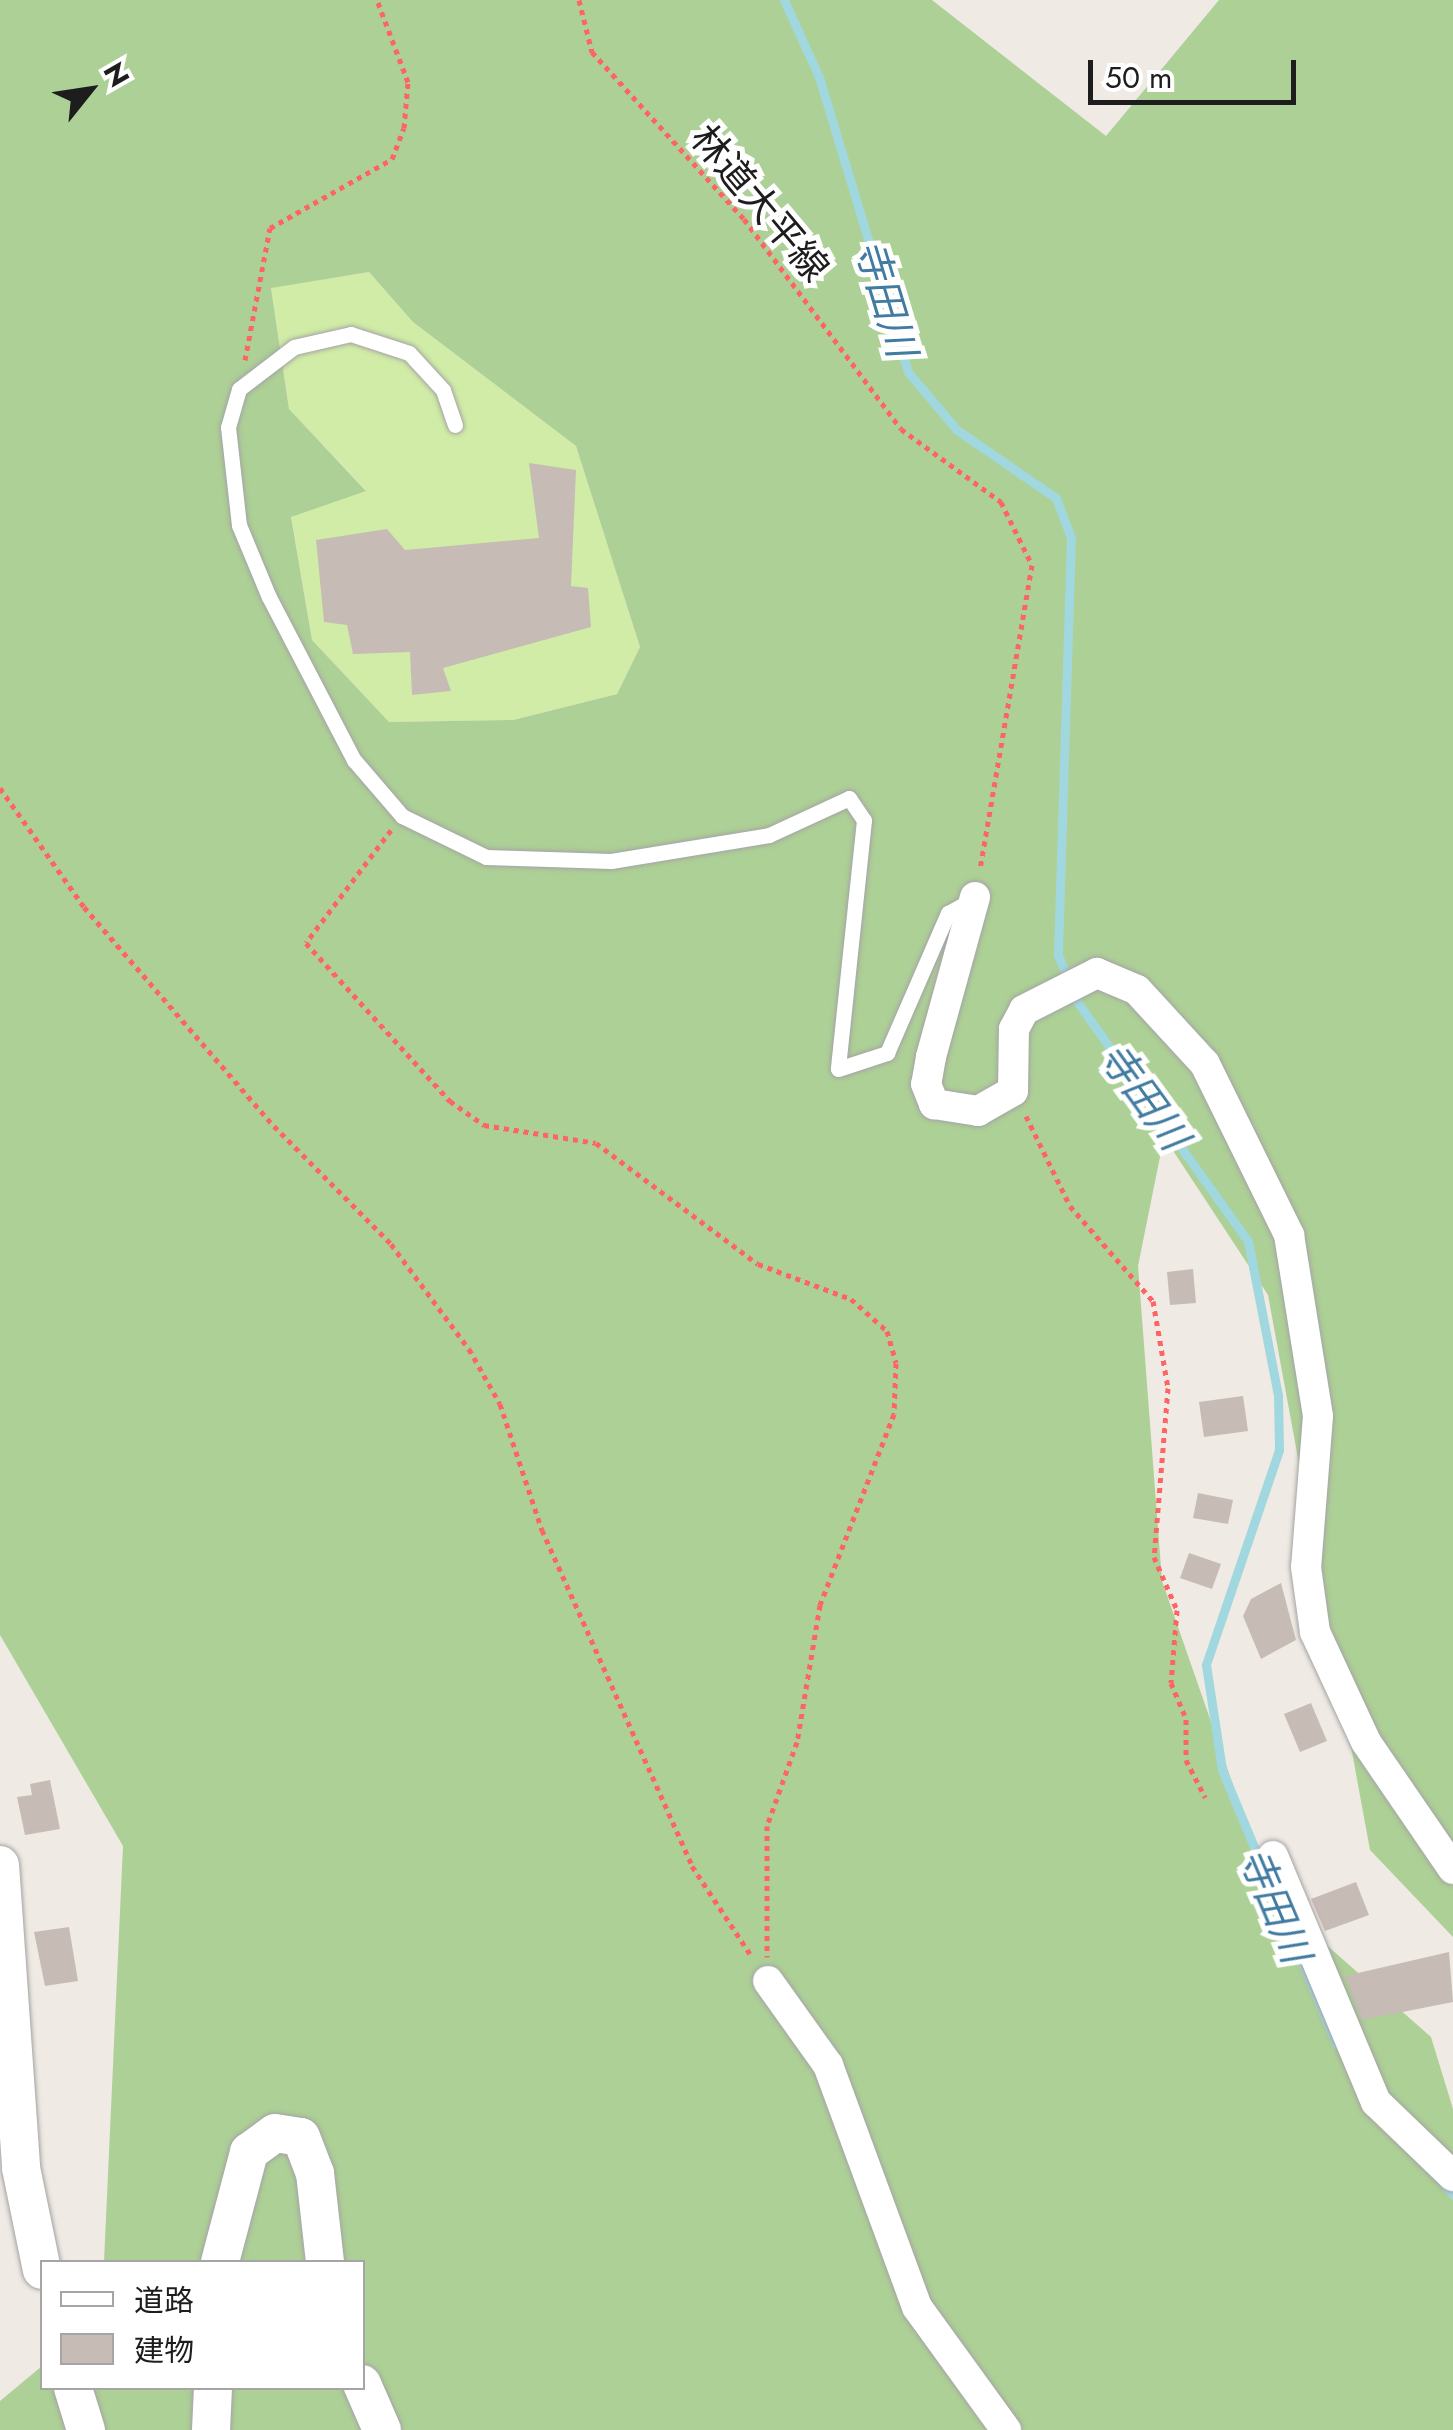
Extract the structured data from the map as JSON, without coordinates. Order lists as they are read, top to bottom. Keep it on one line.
{"streets":{"path":["林道大平線"]},"water":["寺田川"],"legend":["道路","建物"],"scale_bar":"50 m","north":"top right"}
